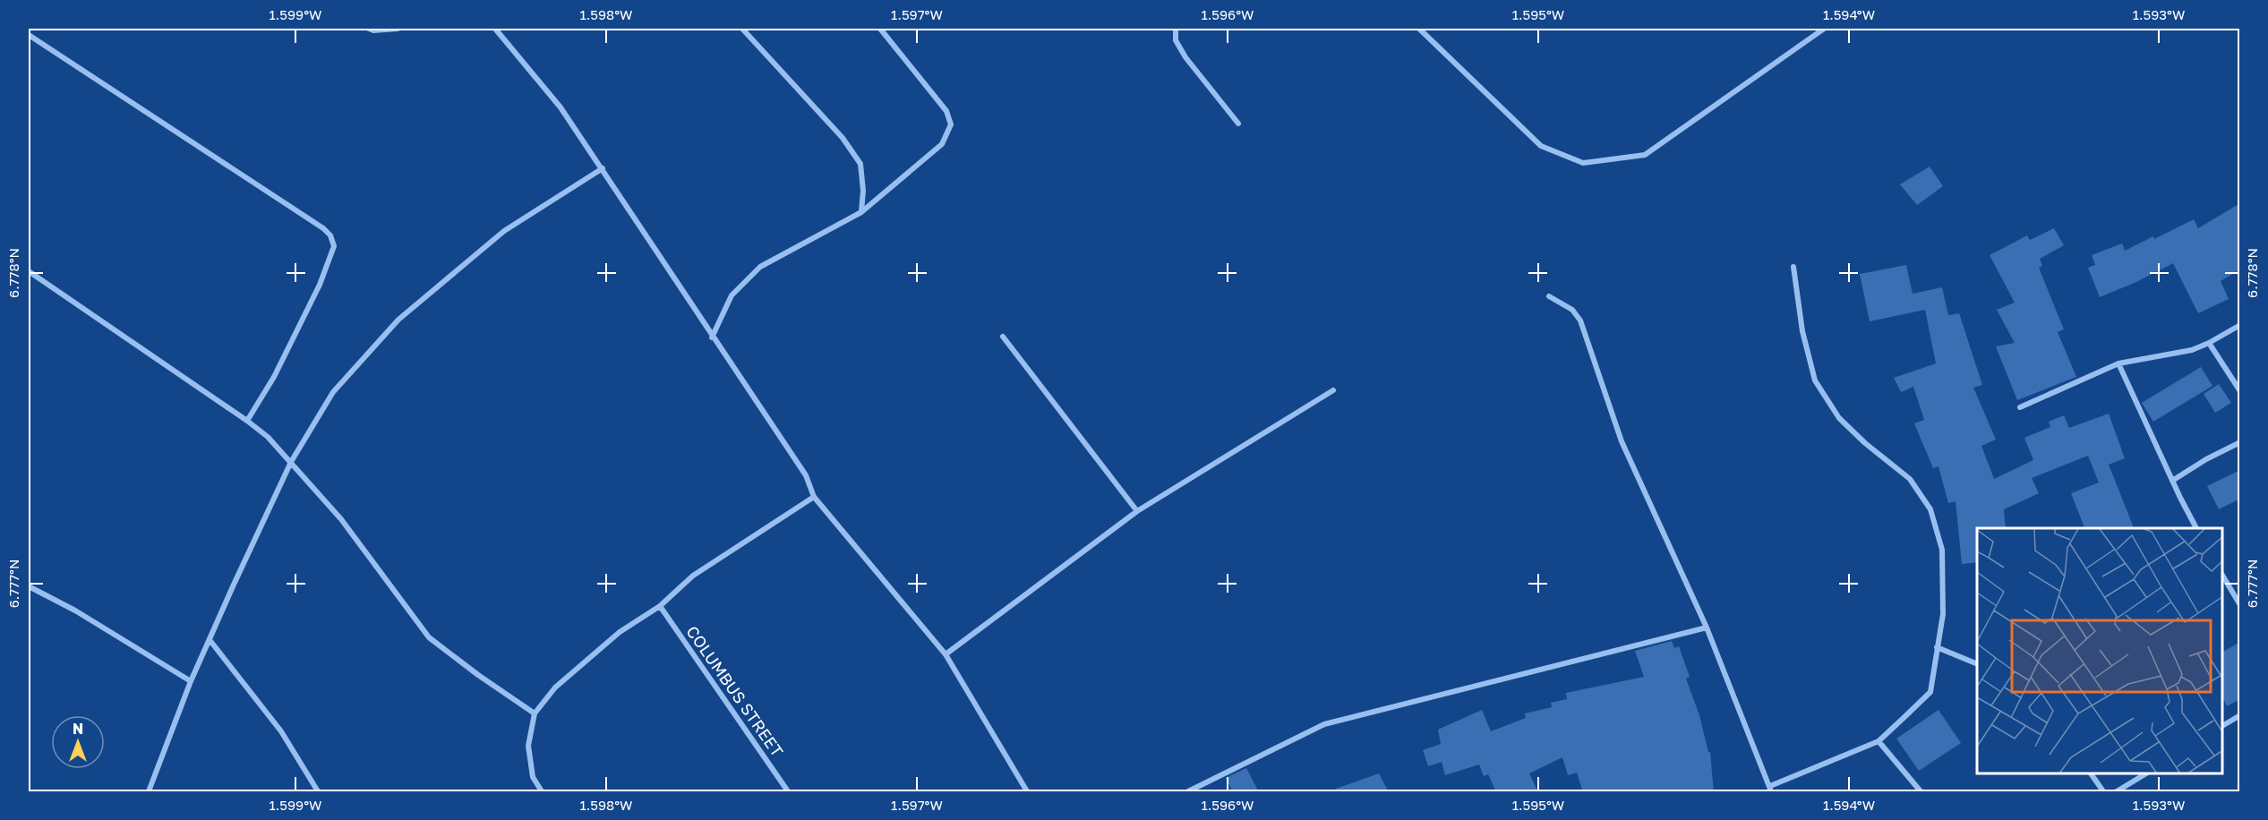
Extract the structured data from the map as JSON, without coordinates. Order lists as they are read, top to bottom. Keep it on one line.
{"streets":{"street":["COLUMBUS STREET"]},"north":"top","coordinates":["1.599°W","1.598°W","1.597°W","1.596°W","1.595°W","1.594°W","1.593°W","6.778°N","6.777°N"]}
